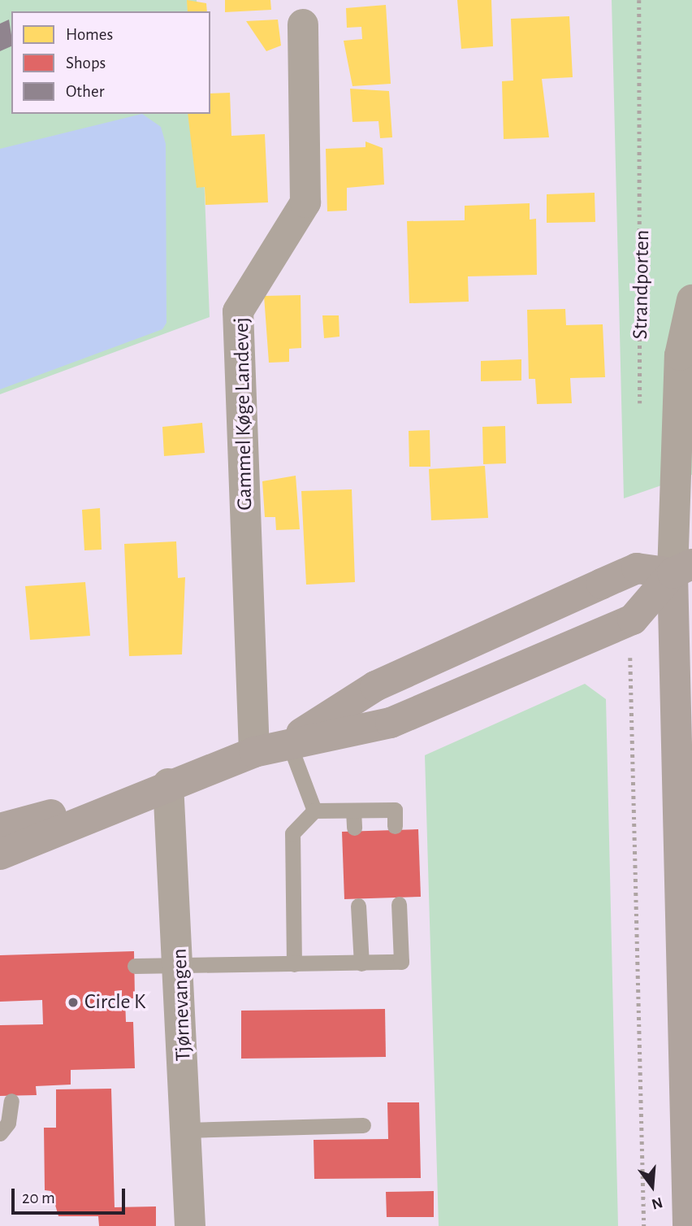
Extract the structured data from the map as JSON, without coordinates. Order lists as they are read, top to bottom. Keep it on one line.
{"streets":{"street":["Strandporten","Gammel Køge Landevej","Tjørnevangen"]},"places":["Circle K"],"legend":["Homes","Shops","Other"],"scale_bar":"20 m","north":"bottom"}
